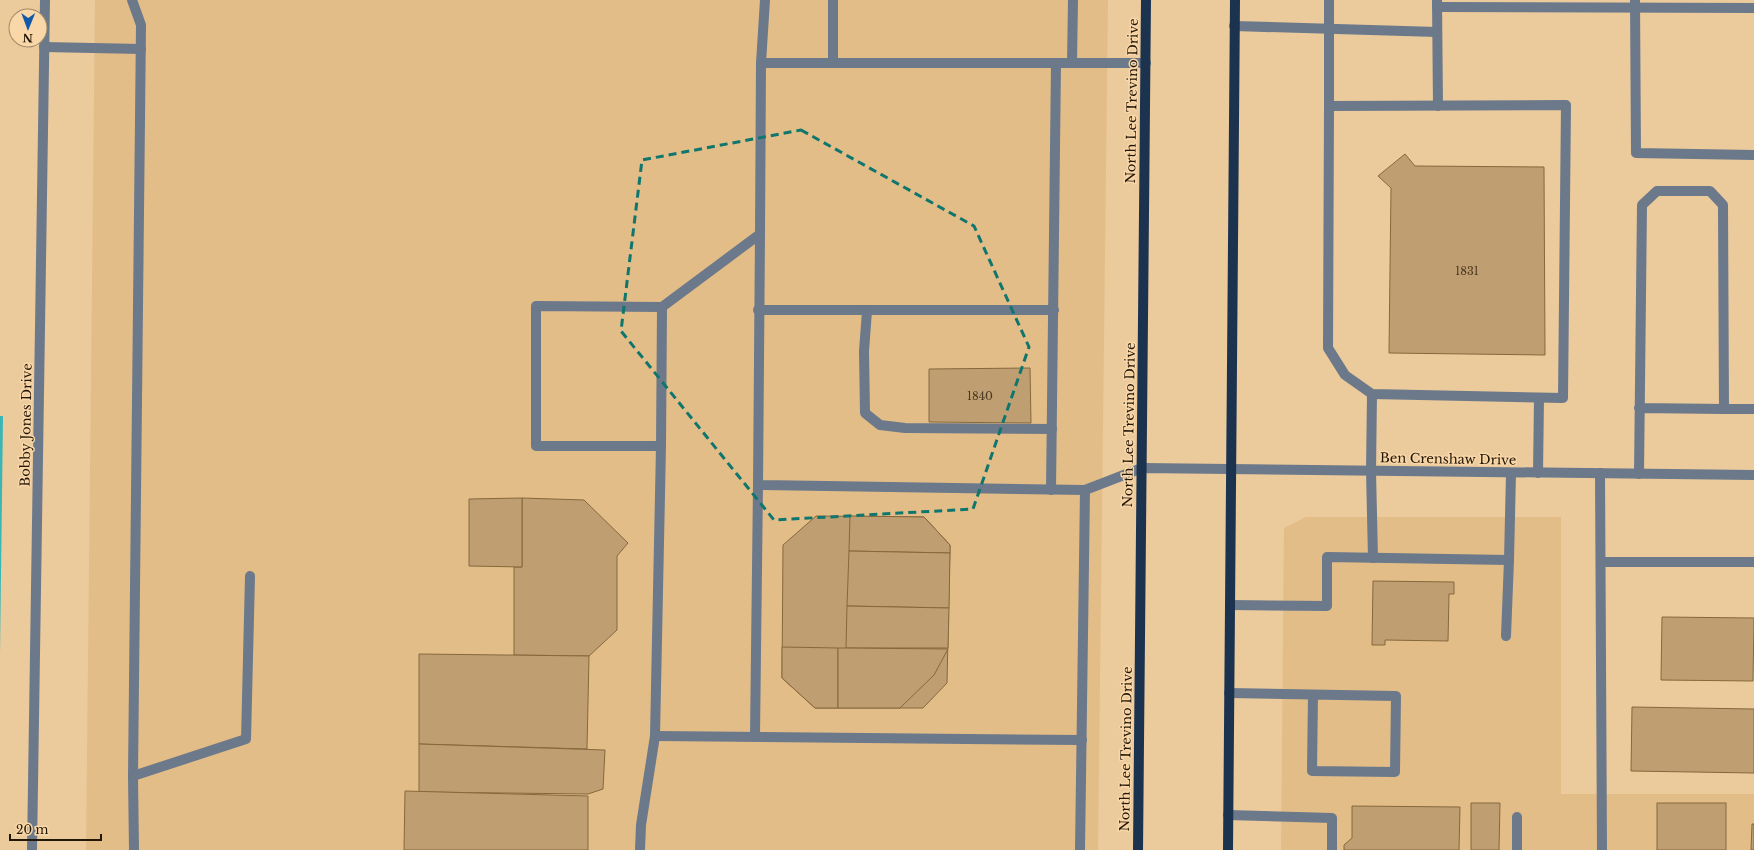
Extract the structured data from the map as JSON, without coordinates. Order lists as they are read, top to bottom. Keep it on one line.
{"streets":{"main road":["North Lee Trevino Drive"],"street":["Bobby Jones Drive","Ben Crenshaw Drive"]},"crossings":[["North Lee Trevino Drive","Ben Crenshaw Drive"]],"house_numbers":["1831","1840"],"scale_bar":"20 m","north":"bottom"}
